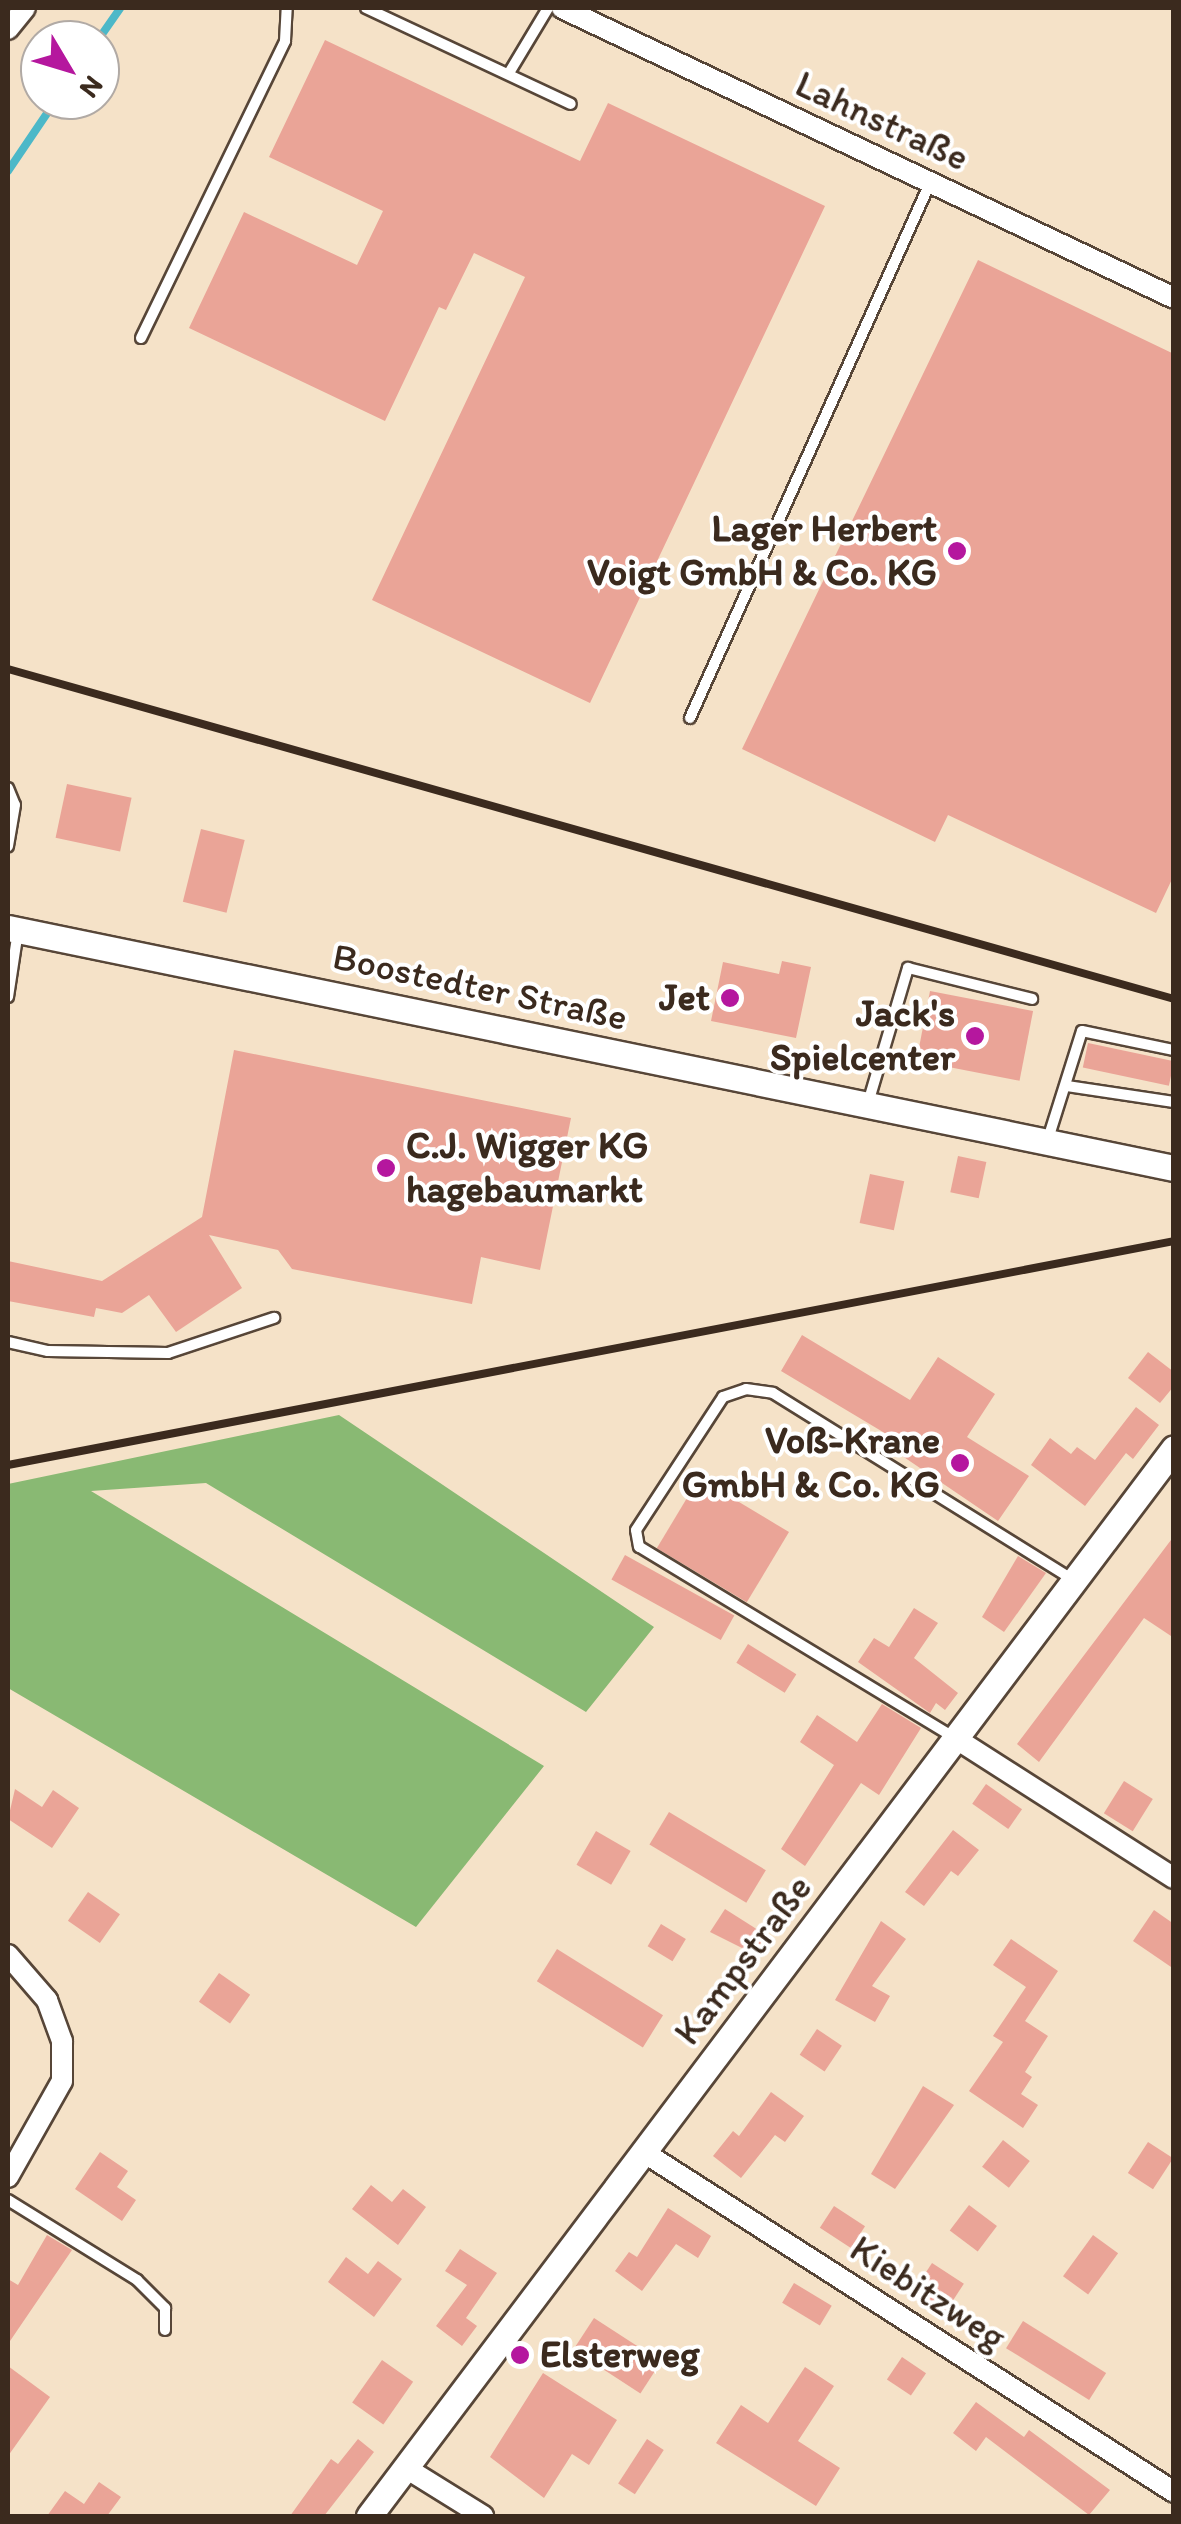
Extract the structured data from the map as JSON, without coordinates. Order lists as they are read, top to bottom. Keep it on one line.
{"streets":{"street":["Lahnstraße","Boostedter Straße","Kampstraße","Kiebitzweg"]},"crossings":[["Kampstraße","Kiebitzweg"]],"places":["Lager Herbert Voigt GmbH & Co. KG","Jet","Jack's Spielcenter","C.J. Wigger KG hagebaumarkt","Voß-Krane GmbH & Co. KG","Elsterweg"],"north":"bottom right"}
